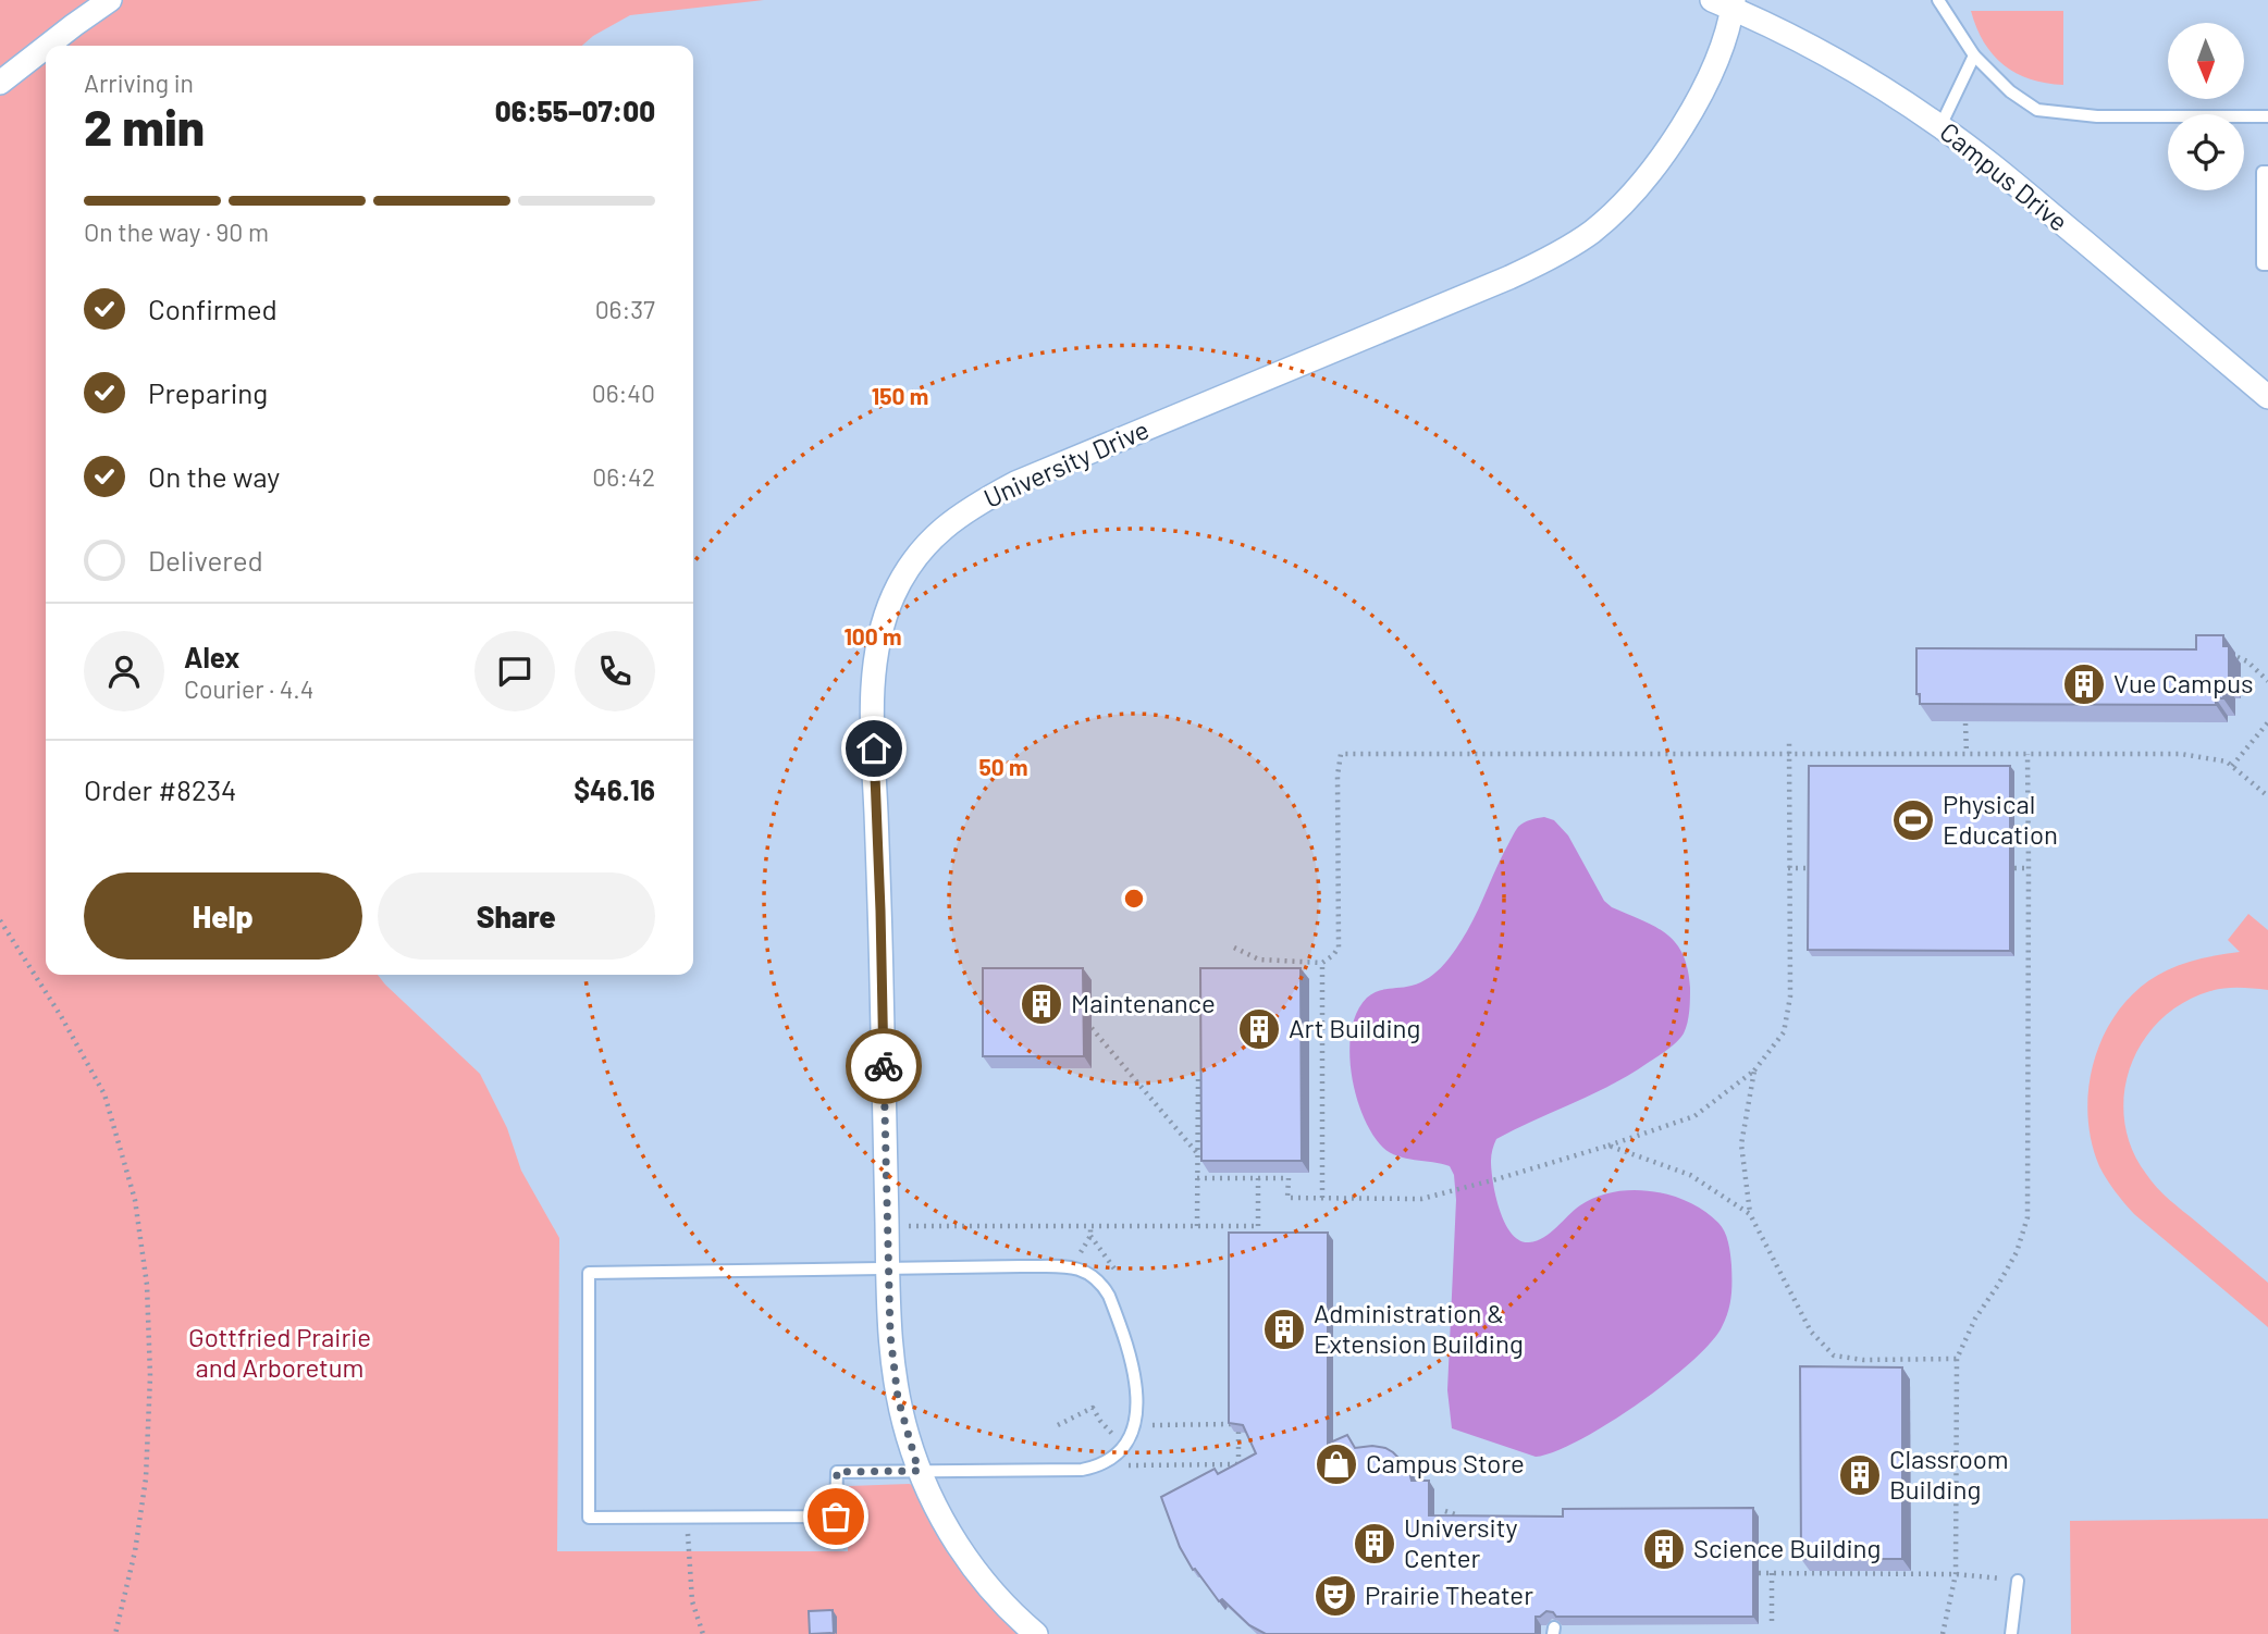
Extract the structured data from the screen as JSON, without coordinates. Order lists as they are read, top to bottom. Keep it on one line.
{"streets":{"street":["Campus Drive","University Drive"]},"crossings":[["Campus Drive","University Drive"]],"parks":["Gottfried Prairie and Arboretum"],"places":{"building":["Vue Campus","Maintenance","Art Building","Administration & Extension Building","Classroom Building","University Center","Science Building"],"sports":["Physical Education"],"shop":["Campus Store"],"theatre":["Prairie Theater"]},"north":"bottom","page":{"heading":["2 min","Arriving in","06:55–07:00"],"panel":["Alex","Courier · 4.4","Order #8234","$46.16"],"bar":"On the way · 90 m","list":[["Confirmed","06:37"],["Preparing","06:40"],["On the way","06:42"],"Delivered"],"buttons":["Help","Share"]},"rings":["150 m","100 m","50 m"]}
